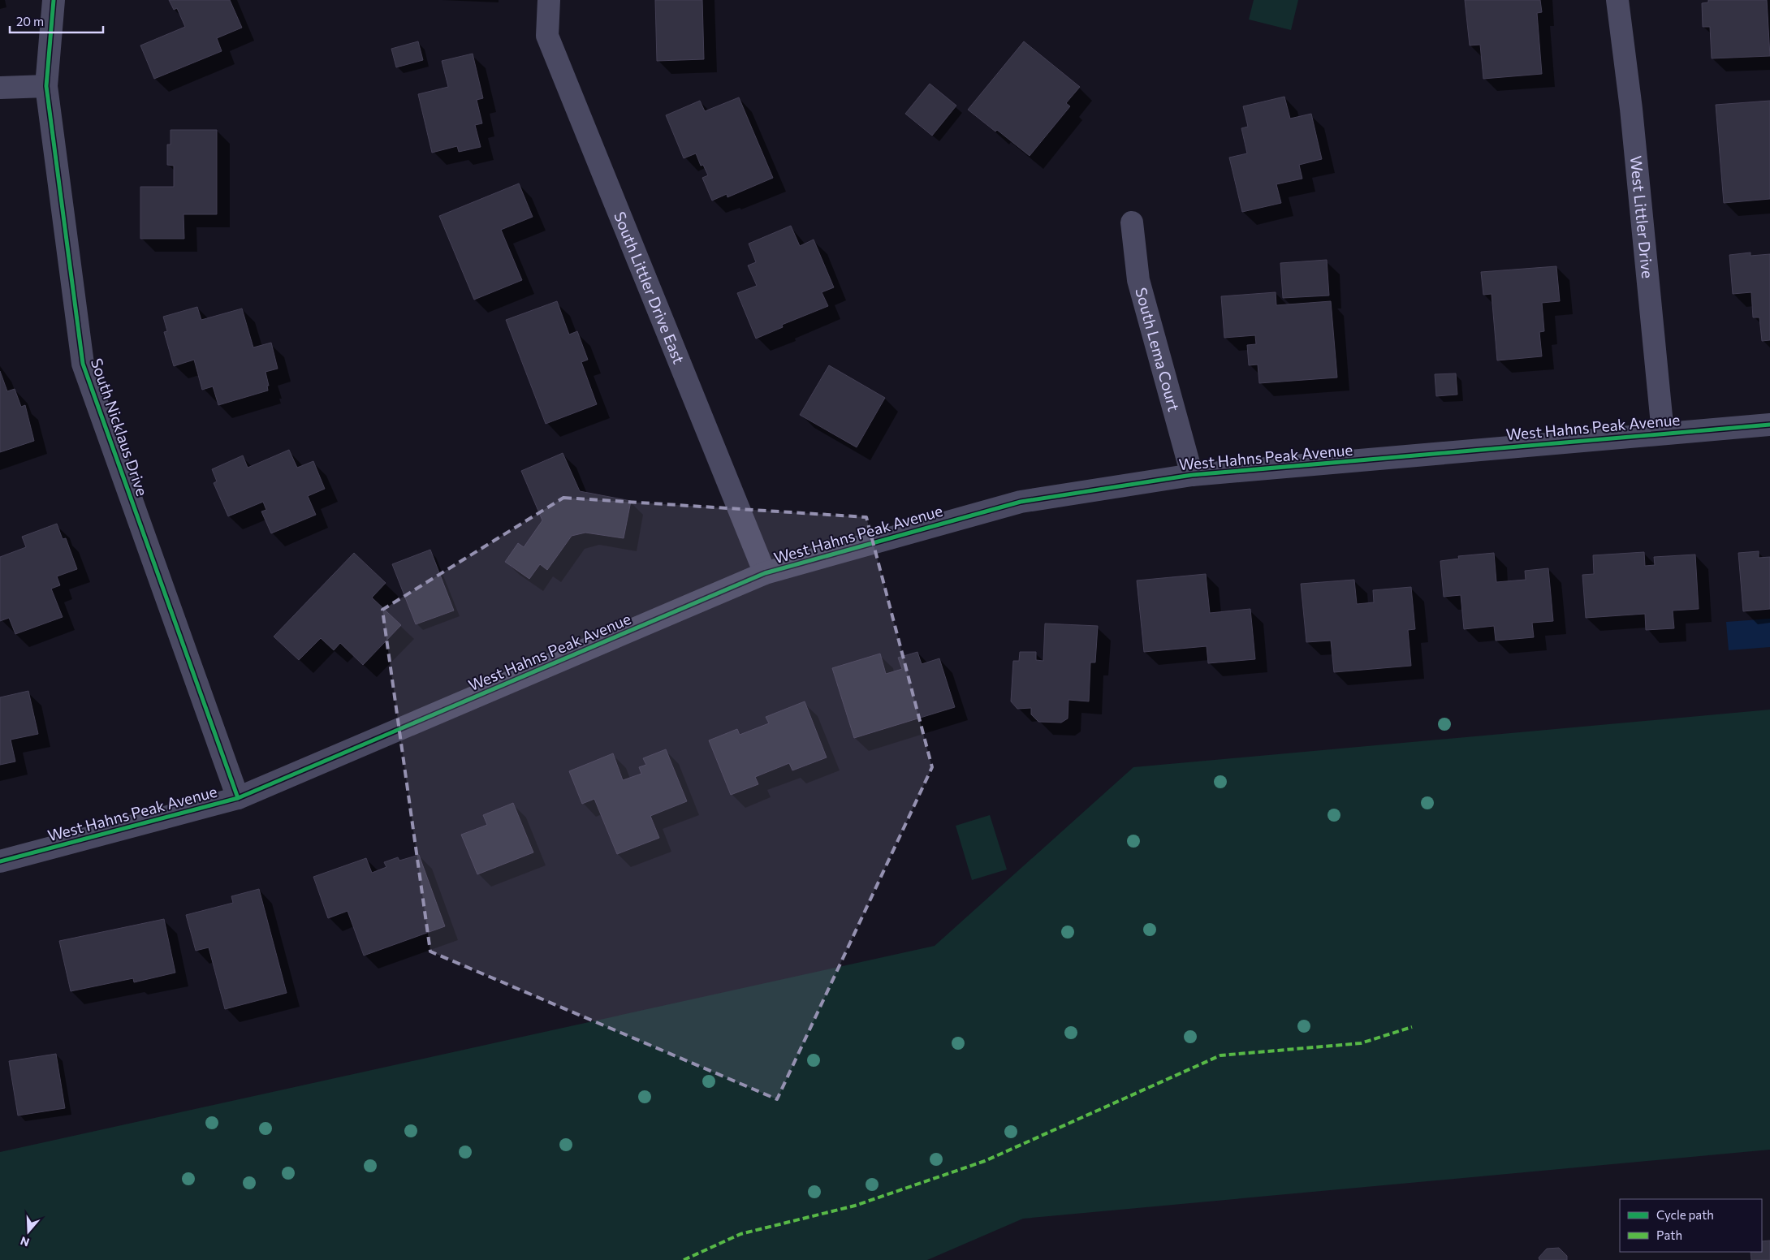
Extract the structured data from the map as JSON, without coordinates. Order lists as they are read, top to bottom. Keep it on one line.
{"streets":{"street":["West Littler Drive","South Littler Drive East","South Lema Court","South Nicklaus Drive","West Hahns Peak Avenue"]},"crossings":[["West Littler Drive","West Hahns Peak Avenue"],["South Littler Drive East","West Hahns Peak Avenue"],["South Lema Court","West Hahns Peak Avenue"],["South Nicklaus Drive","West Hahns Peak Avenue"]],"legend":["Cycle path","Path"],"scale_bar":"20 m","north":"bottom"}
